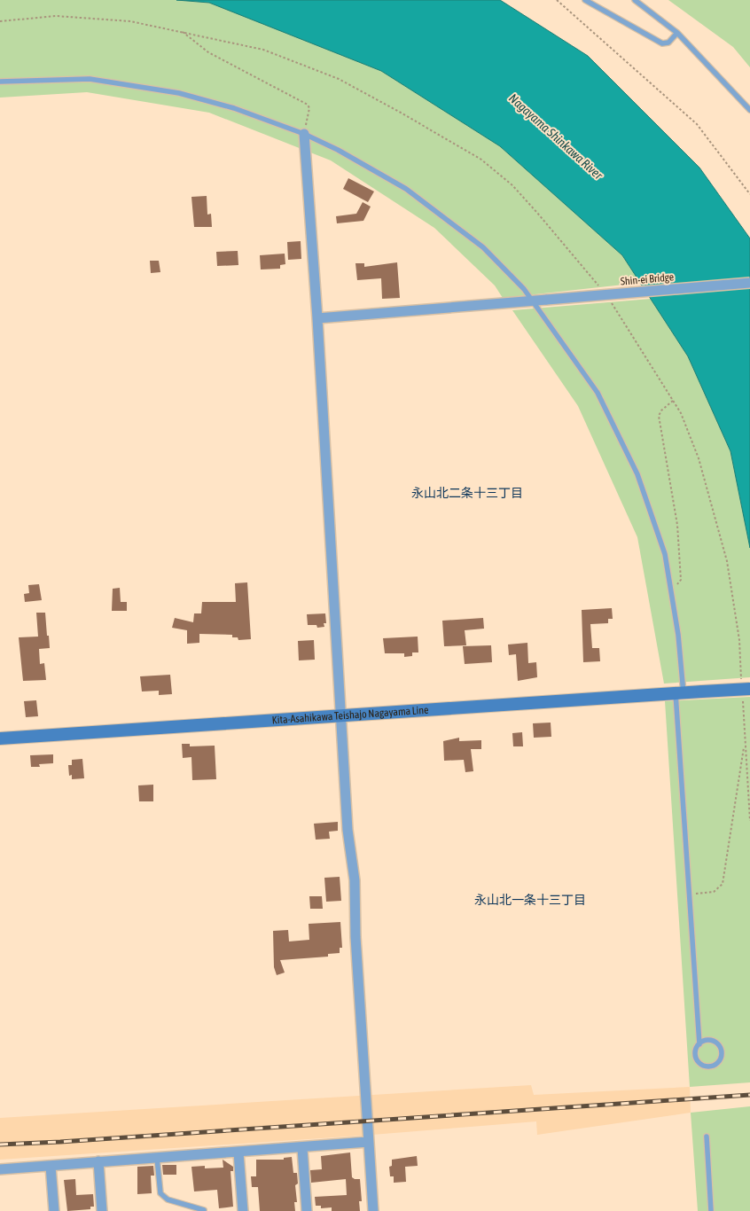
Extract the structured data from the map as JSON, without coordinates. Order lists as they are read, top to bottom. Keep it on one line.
{"streets":{"main road":["Kita-Asahikawa Teishajo Nagayama Line"],"street":["Shin-ei Bridge"]},"districts":["永山北二条十三丁目","永山北一条十三丁目"],"water":["Nagayama Shinkawa River"]}
